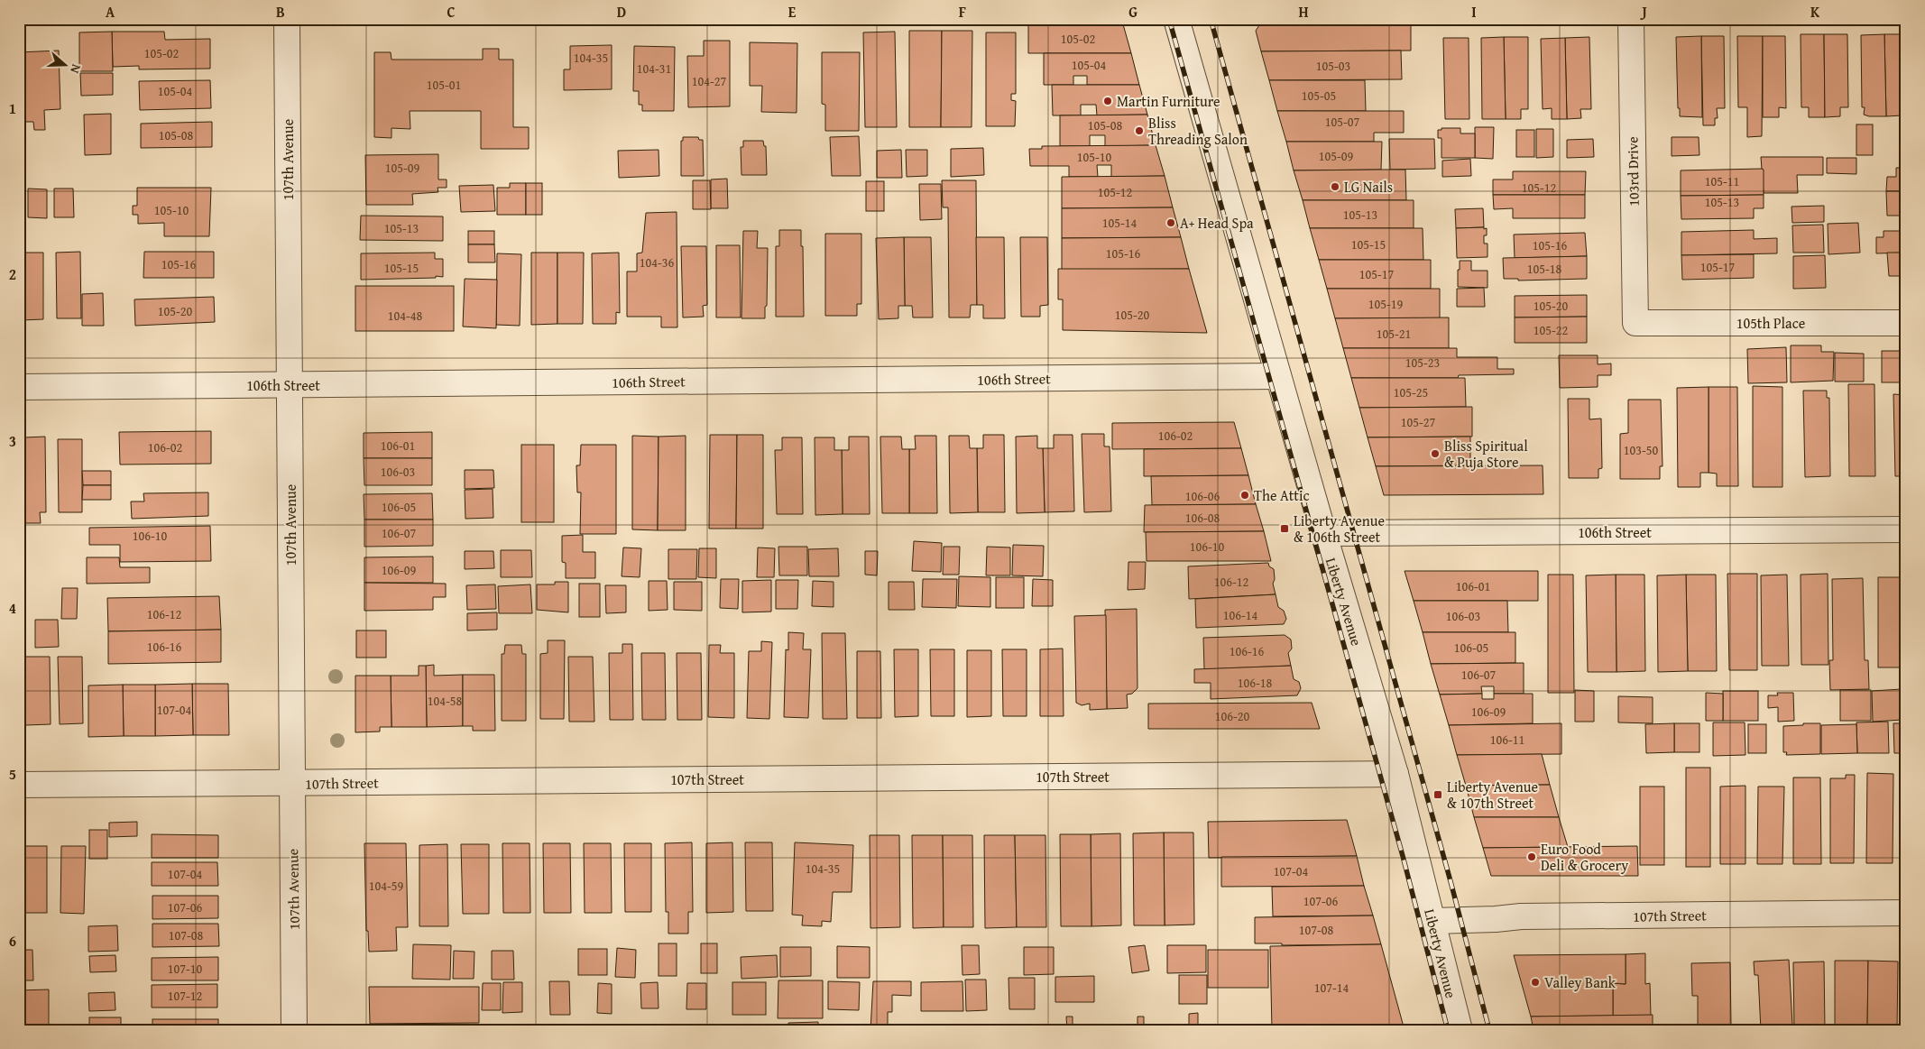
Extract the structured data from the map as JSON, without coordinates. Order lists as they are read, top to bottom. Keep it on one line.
{"streets":{"street":["107th Avenue","103rd Drive","105th Place","106th Street","Liberty Avenue","107th Street"]},"crossings":[["107th Avenue","106th Street"],["107th Avenue","107th Street"],["103rd Drive","105th Place"],["106th Street","Liberty Avenue"],["Liberty Avenue","107th Street"]],"places":{"other":["Martin Furniture","Bliss Threading Salon","LG Nails","A+ Head Spa","Bliss Spiritual & Puja Store","The Attic","Euro Food Deli & Grocery","Valley Bank"],"transit":["Liberty Avenue & 106th Street","Liberty Avenue & 107th Street"]},"house_numbers":["105-02","105-02","104-35","105-04","105-03","104-31","104-27","105-01","105-04","105-05","105-07","105-08","105-08","105-09","105-10","105-09","105-11","105-12","105-12","105-13","105-10","105-13","105-14","105-13","105-15","105-16","105-16","104-36","105-16","105-17","105-15","105-18","105-17","105-19","105-20","105-20","105-20","104-48","105-22","105-21","105-23","105-25","105-27","106-02","106-01","106-02","103-50","106-03","106-06","106-05","106-08","106-07","106-10","106-10","106-09","106-12","106-01","106-12","106-14","106-03","106-16","106-05","106-16","106-07","106-18","104-58","107-04","106-09","106-20","106-11","104-35","107-04","107-04","104-59","107-06","107-06","107-08","107-08","107-10","107-14","107-12"],"north":"right","grid":{"columns":["A","B","C","D","E","F","G","H","I","J","K"],"rows":["1","2","3","4","5","6"]}}
